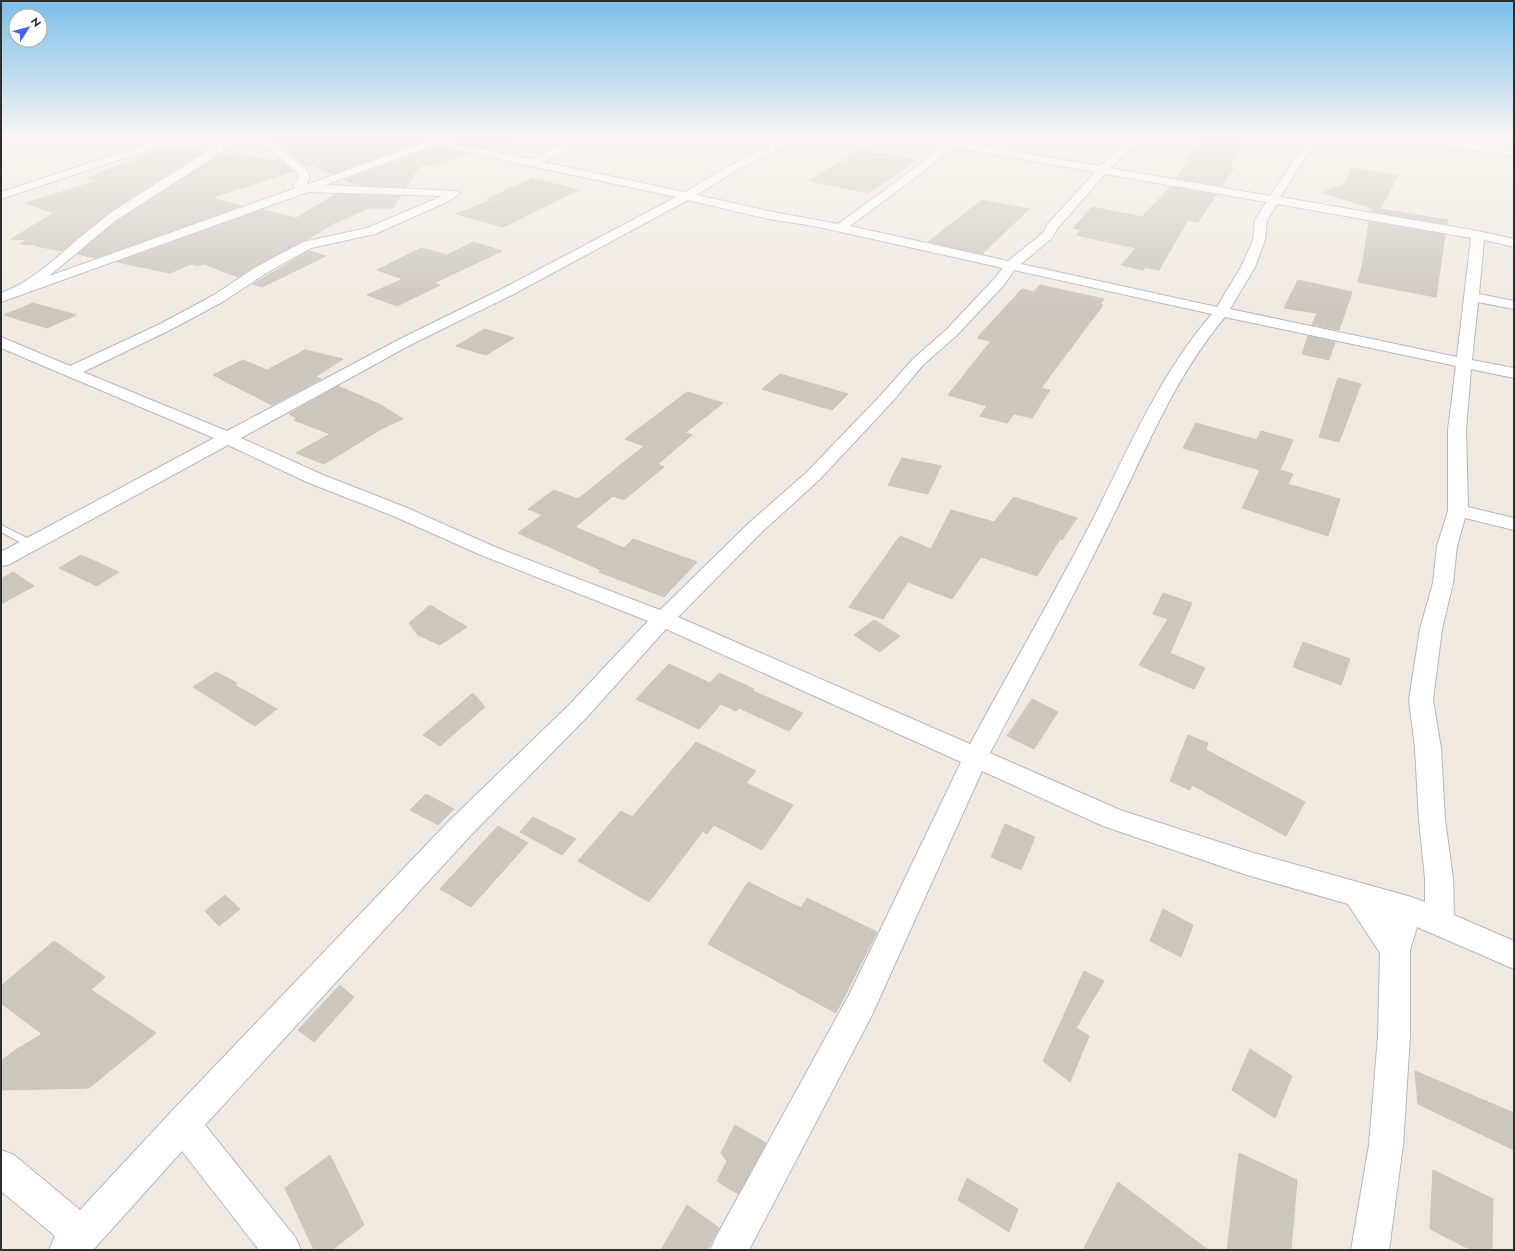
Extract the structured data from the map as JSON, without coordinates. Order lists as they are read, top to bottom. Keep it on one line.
{"north":"top right"}
